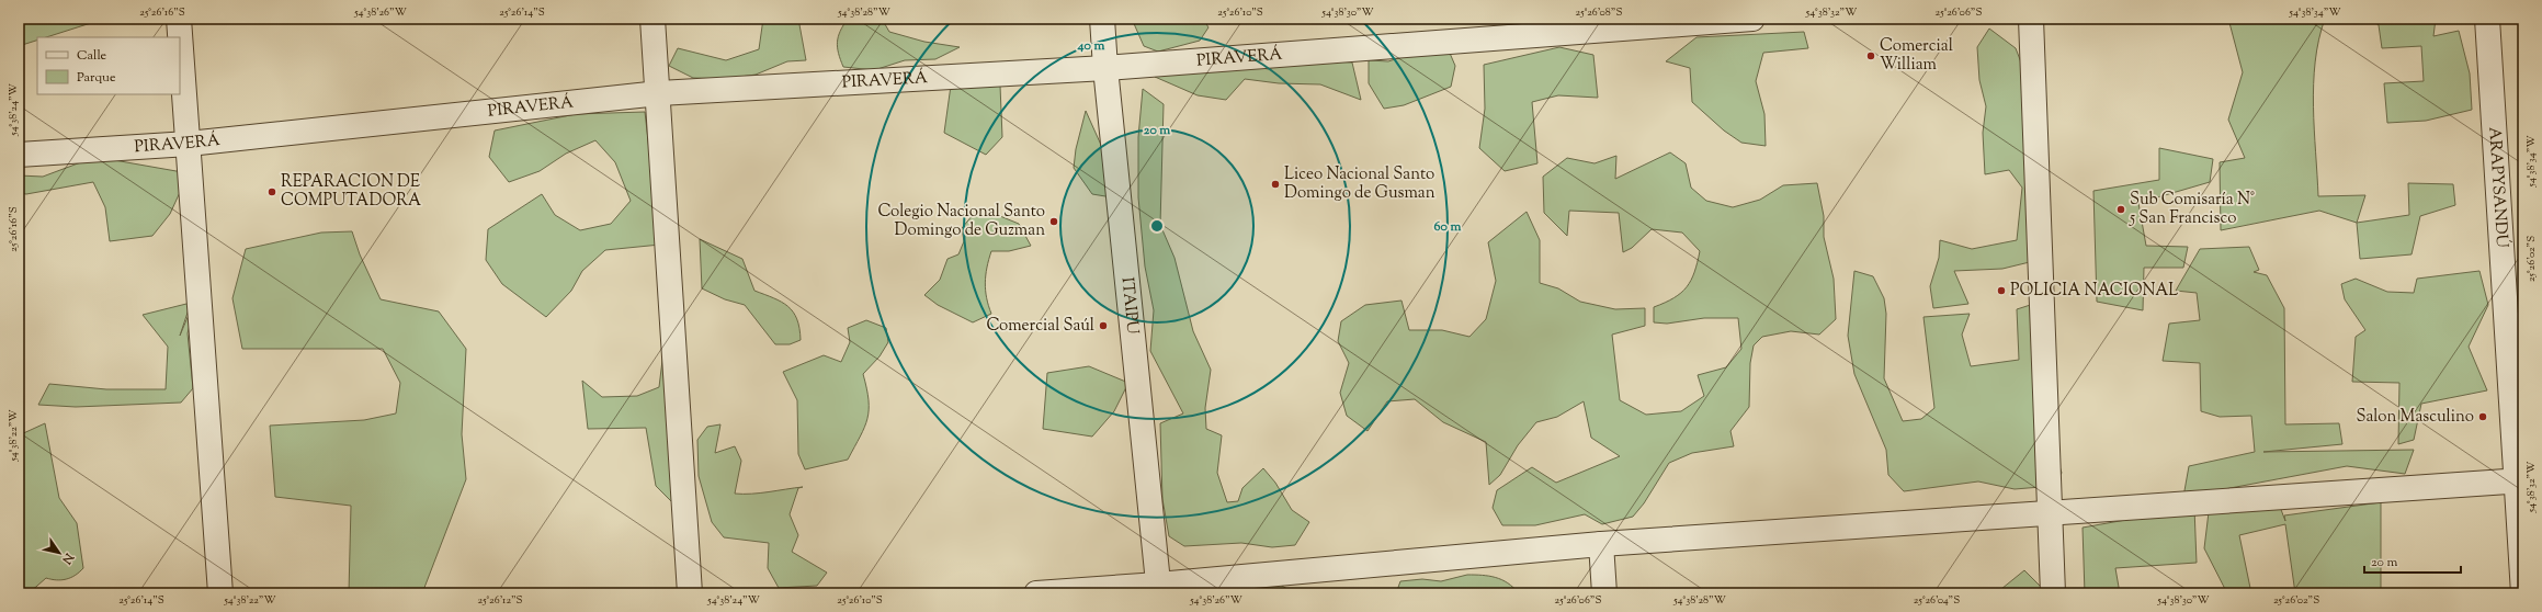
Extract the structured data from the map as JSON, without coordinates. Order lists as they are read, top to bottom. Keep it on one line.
{"streets":{"street":["PIRAVERÁ","ARAPYSANDÚ","ITAIPU"]},"crossings":[["PIRAVERÁ","ITAIPU"]],"places":["Comercial William","Liceo Nacional Santo Domingo de Gusman","REPARACION DE COMPUTADORA","Sub Comisaría N° 5 San Francisco","Colegio Nacional Santo Domingo de Guzman","POLICIA NACIONAL","Comercial Saúl","Salon Masculino"],"legend":["Calle","Parque"],"scale_bar":"20 m","north":"bottom right","coordinates":["25°26'16\"S","54°38'26\"W","25°26'14\"S","54°38'28\"W","25°26'10\"S","54°38'30\"W","25°26'08\"S","54°38'32\"W","25°26'06\"S","54°38'34\"W","54°38'24\"W","25°26'02\"S","54°38'22\"W","25°26'12\"S","25°26'04\"S"],"rings":["40 m","20 m","60 m"]}
